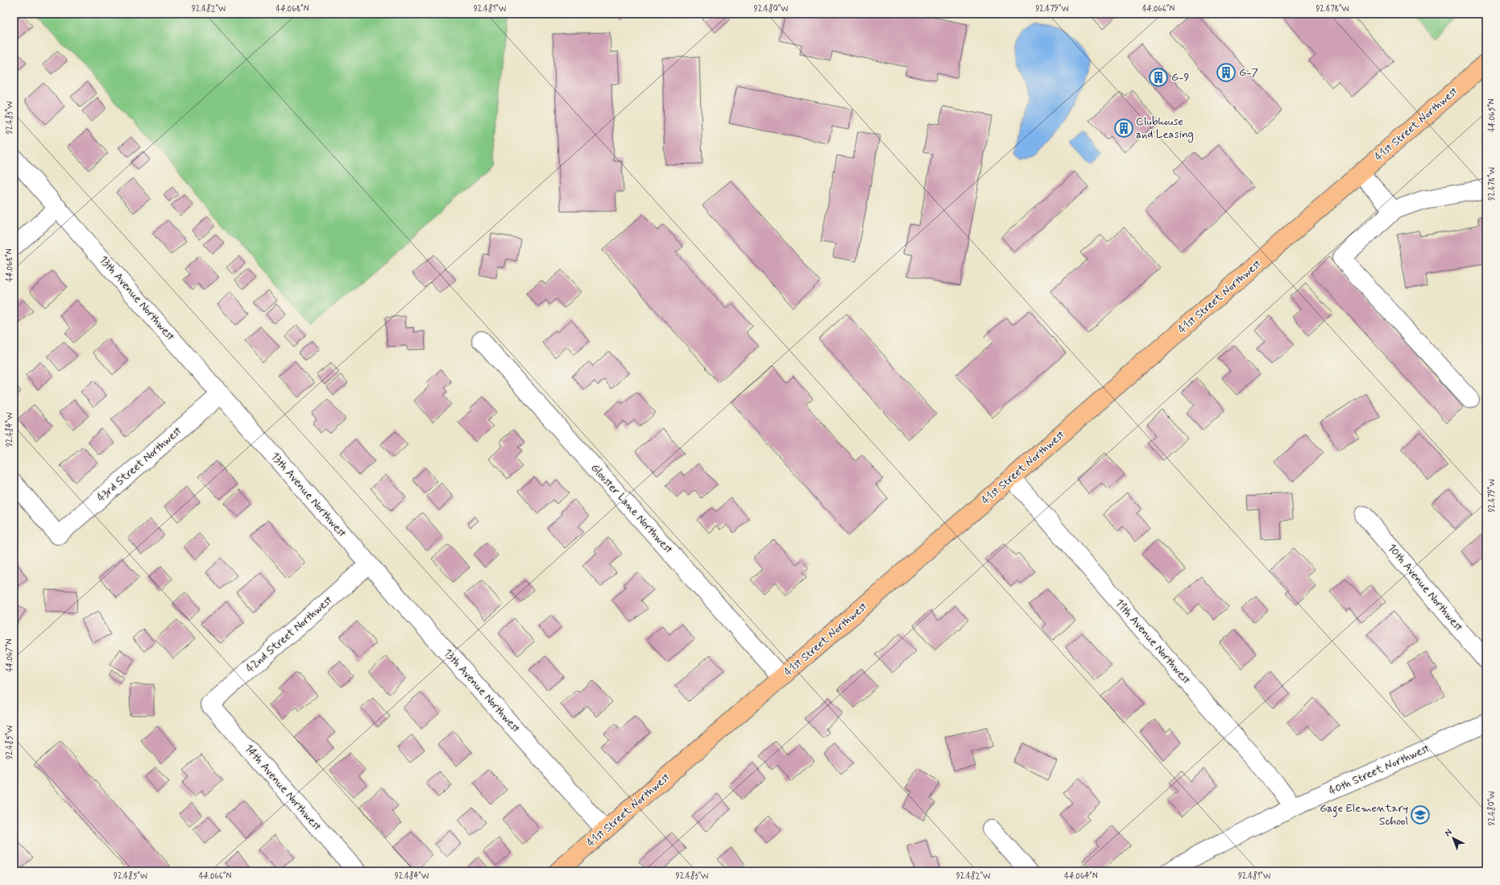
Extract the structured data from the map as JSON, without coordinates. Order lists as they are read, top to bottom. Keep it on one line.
{"streets":{"main road":["41st Street Northwest"],"street":["13th Avenue Northwest","43rd Street Northwest","Glouster Lane Northwest","10th Avenue Northwest","42nd Street Northwest","11th Avenue Northwest","40th Street Northwest","14th Avenue Northwest"]},"crossings":[["41st Street Northwest","13th Avenue Northwest"],["41st Street Northwest","Glouster Lane Northwest"],["41st Street Northwest","11th Avenue Northwest"],["13th Avenue Northwest","43rd Street Northwest"],["13th Avenue Northwest","42nd Street Northwest"],["42nd Street Northwest","14th Avenue Northwest"],["11th Avenue Northwest","40th Street Northwest"]],"places":{"building":["G-7","G-9","Clubhouse and Leasing"],"school or university":["Gage Elementary School"]},"north":"top left","coordinates":["92.482°W","44.068°N","92.481°W","92.480°W","92.479°W","44.066°N","92.478°W","44.065°N","92.483°W","92.484°W","44.067°N","92.485°W","44.064°N"]}
